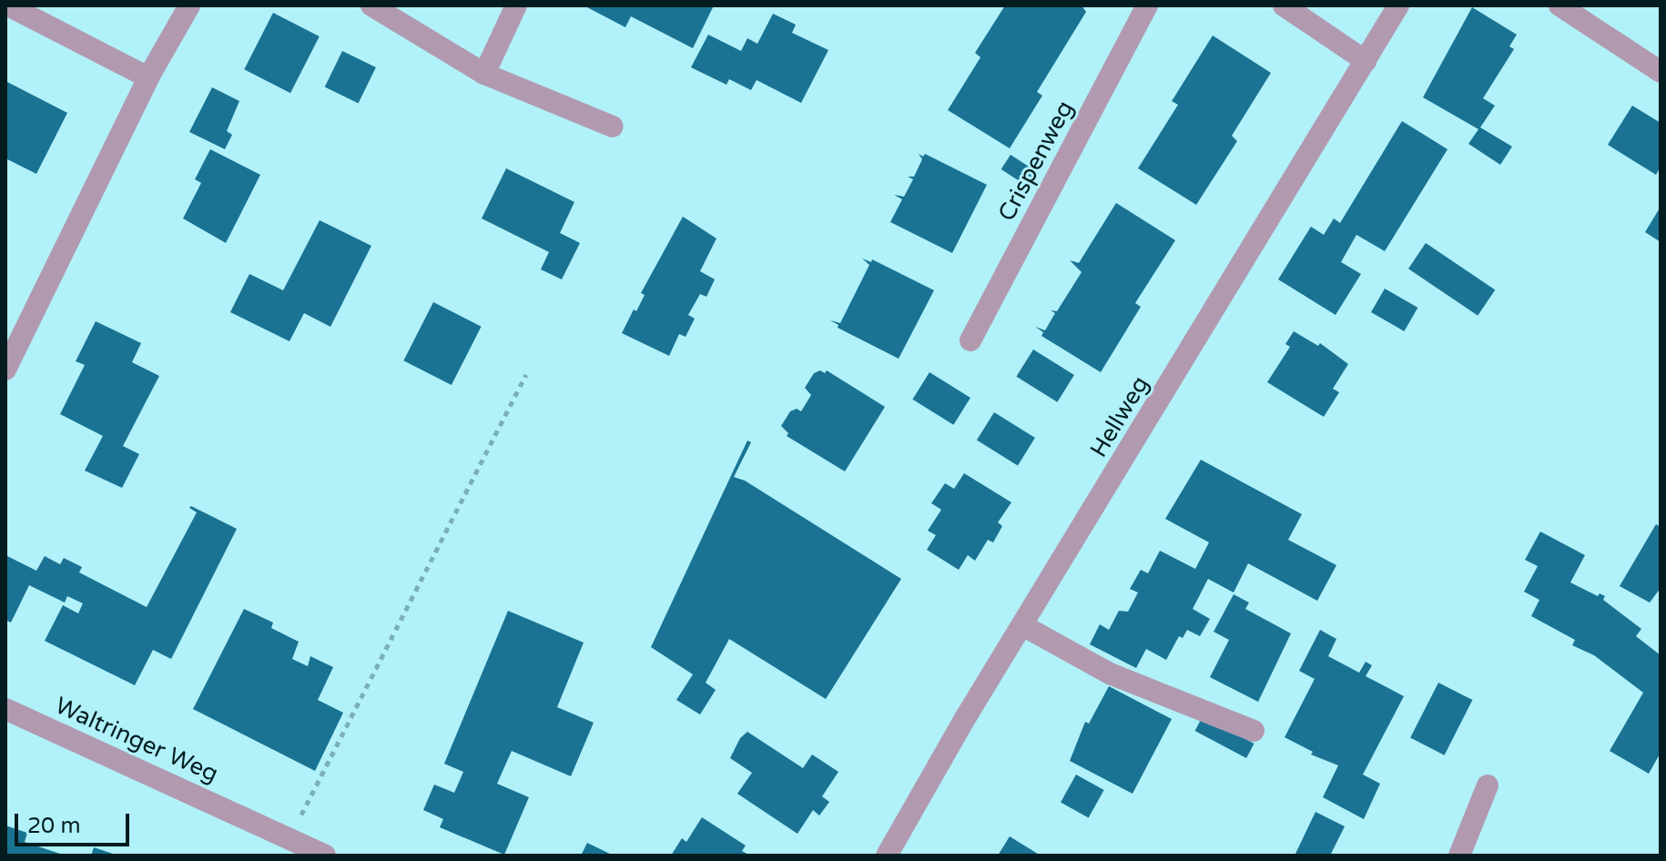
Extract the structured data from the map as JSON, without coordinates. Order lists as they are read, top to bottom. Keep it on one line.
{"streets":{"street":["Crispenweg","Hellweg","Waltringer Weg"]},"scale_bar":"20 m"}
